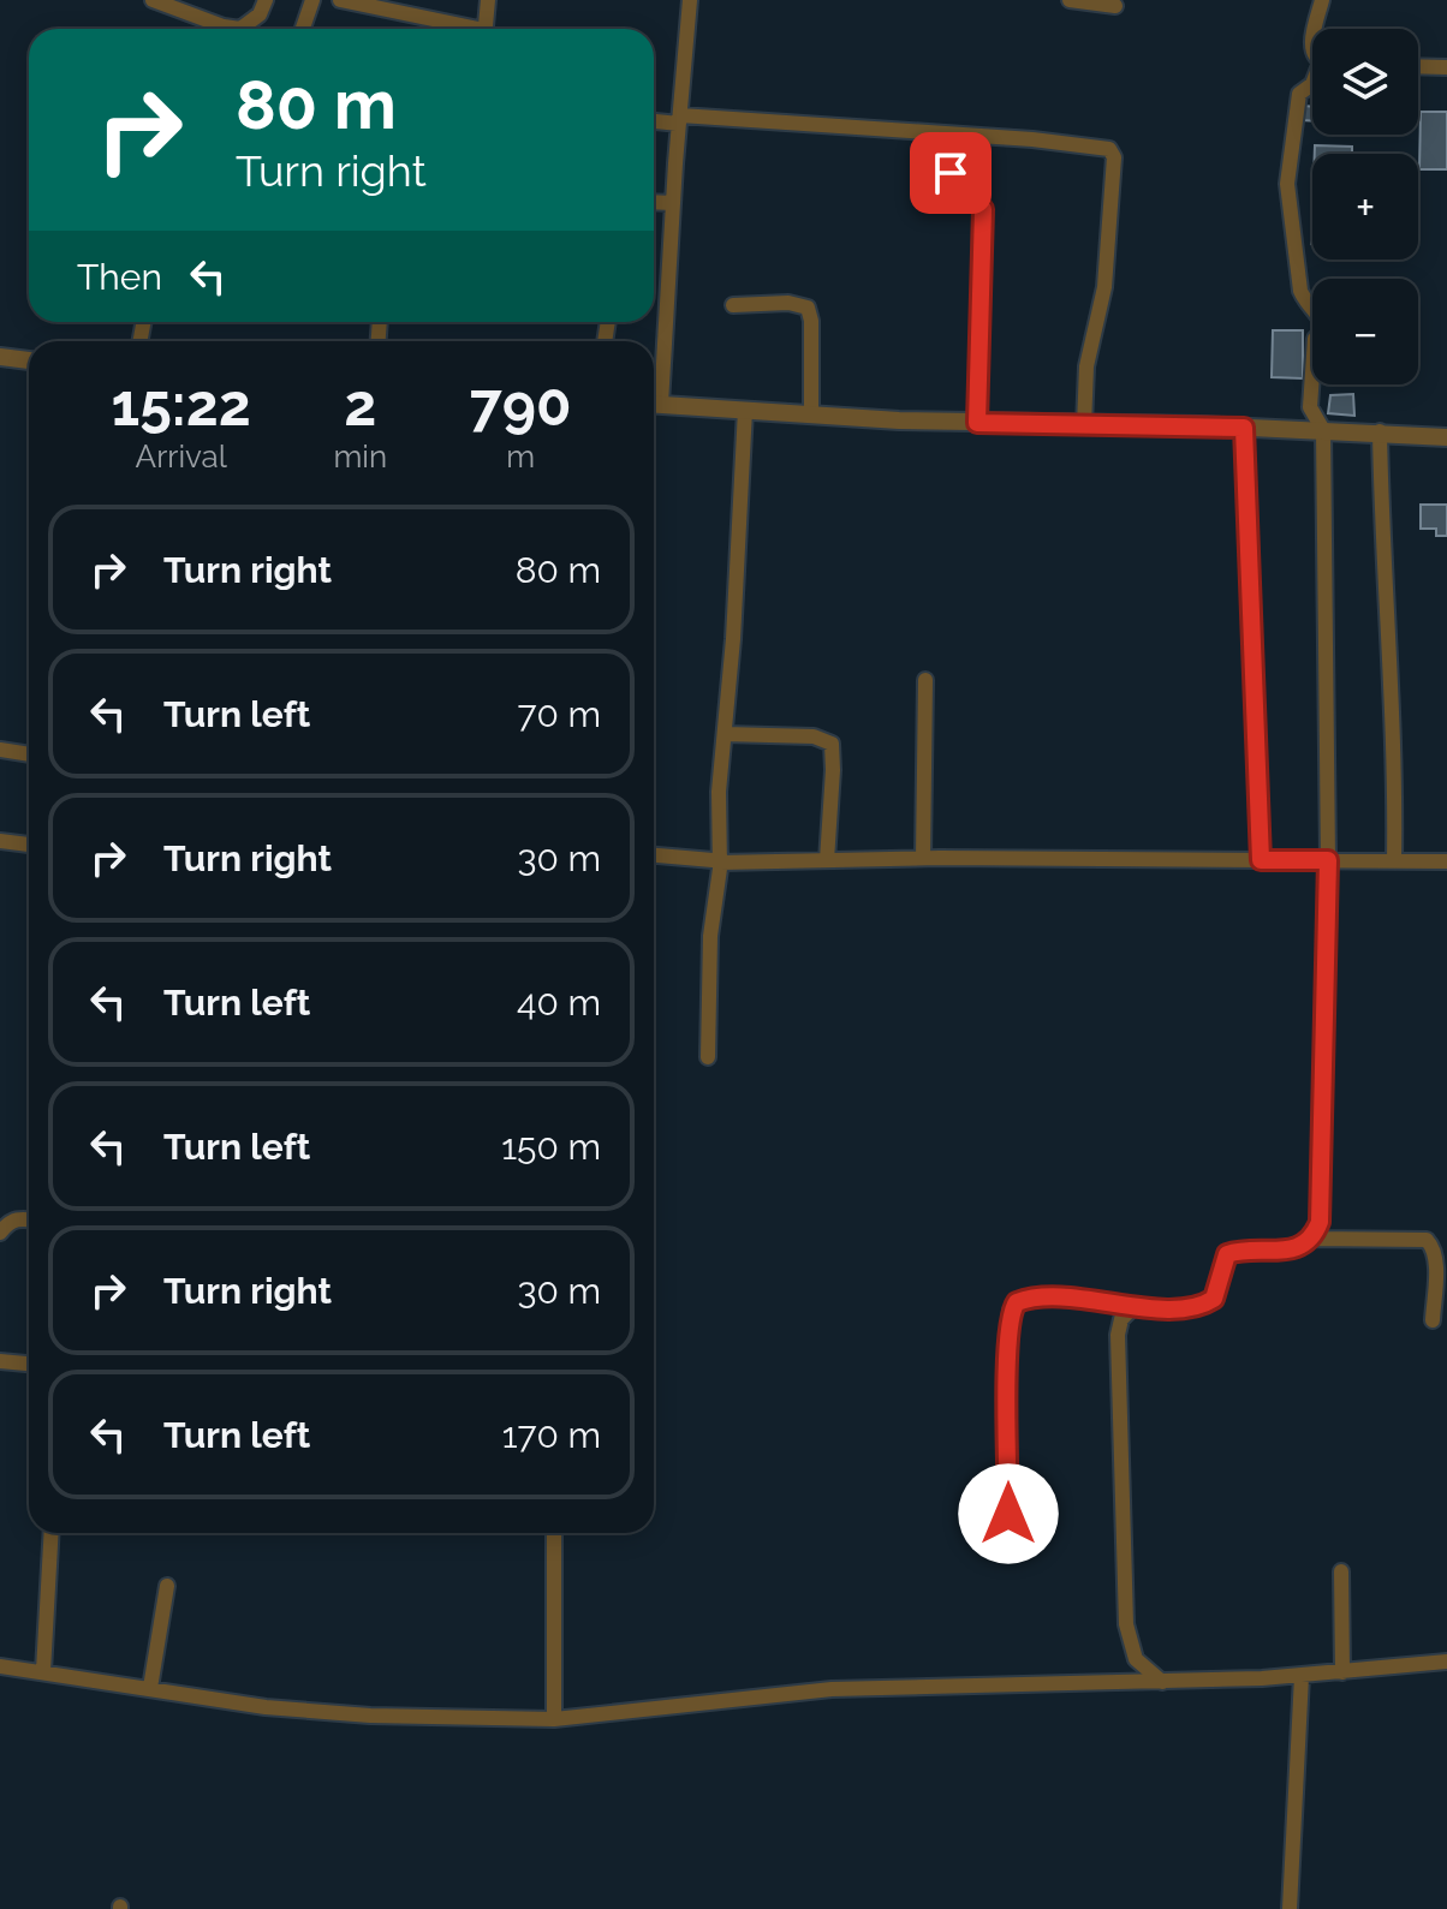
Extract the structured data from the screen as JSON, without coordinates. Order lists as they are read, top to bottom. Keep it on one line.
{"page":{"map_buttons":["+","−"],"turn":["80 m","Turn right"],"then":"Then","eta":["15:22","Arrival","2","min","790","m"],"list":[{"name":"Turn right","value":"80 m"},{"name":"Turn left","value":"70 m"},{"name":"Turn right","value":"30 m"},{"name":"Turn left","value":"40 m"},{"name":"Turn left","value":"150 m"},{"name":"Turn right","value":"30 m"},{"name":"Turn left","value":"170 m"}]}}
